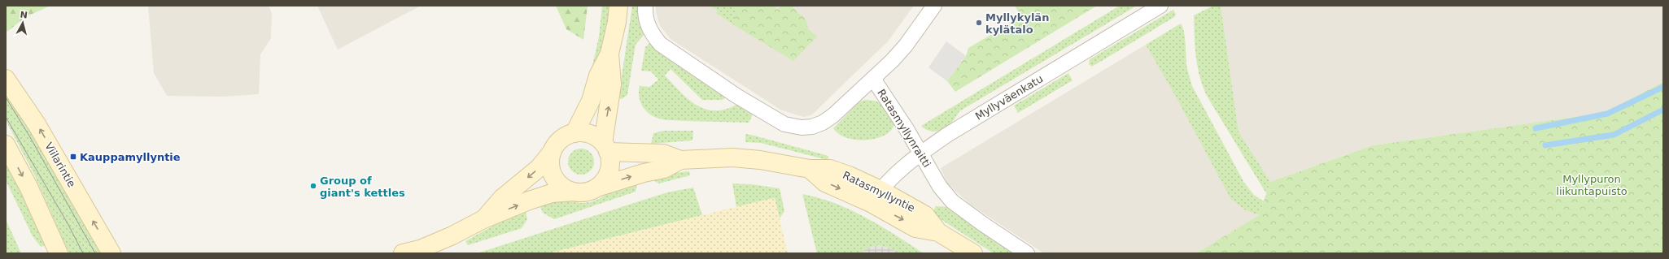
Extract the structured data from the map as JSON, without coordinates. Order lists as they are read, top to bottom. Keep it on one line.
{"streets":{"main road":["Viilarintie","Ratasmyllyntie"],"street":["Myllyväenkatu","Ratasmyllynraitti"]},"crossings":[["Myllyväenkatu","Ratasmyllynraitti"],["Myllyväenkatu","Ratasmyllyntie"]],"parks":["Myllypuron liikuntapuisto"],"places":{"other":["Myllykylän kylätalo","Group of giant's kettles"],"transit":["Kauppamyllyntie"]},"north":"top"}
